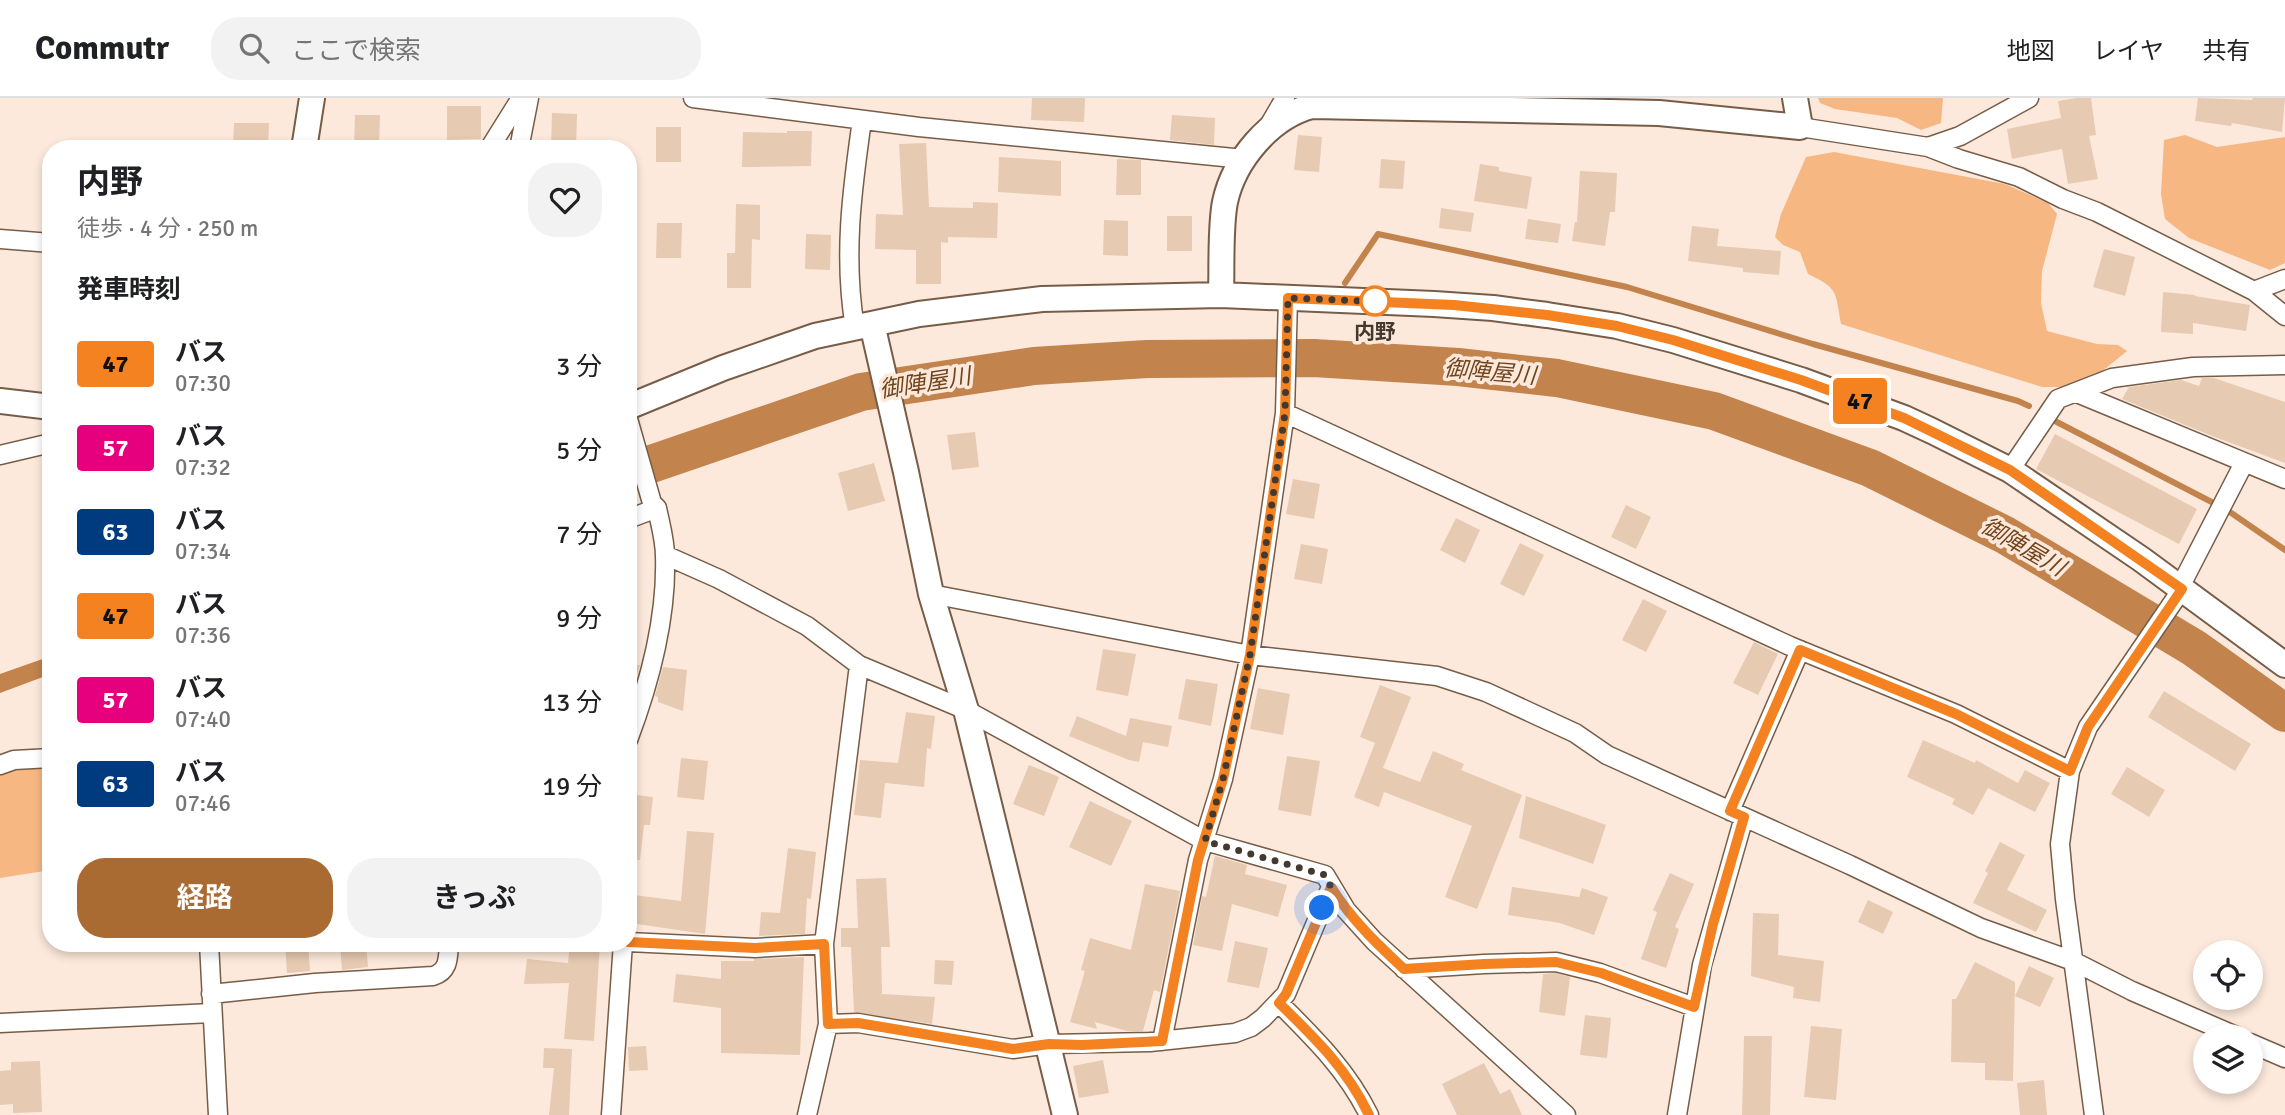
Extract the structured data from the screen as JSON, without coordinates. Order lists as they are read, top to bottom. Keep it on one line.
{"water":["御陣屋川"],"places":["内野"],"lines":["bus line 47"],"page":{"header":"Commutr","search":"ここで検索","nav":["地図","レイヤ","共有"],"on_map":"47","heading":[["内野","徒歩 · 4 分 · 250 m"],"発車時刻"],"list":[{"mark":"47","name":"バス","note":"07:30","value":"3 分"},{"mark":"57","name":"バス","note":"07:32","value":"5 分"},{"mark":"63","name":"バス","note":"07:34","value":"7 分"},{"mark":"47","name":"バス","note":"07:36","value":"9 分"},{"mark":"57","name":"バス","note":"07:40","value":"13 分"},{"mark":"63","name":"バス","note":"07:46","value":"19 分"}],"buttons":["経路","きっぷ"]}}
